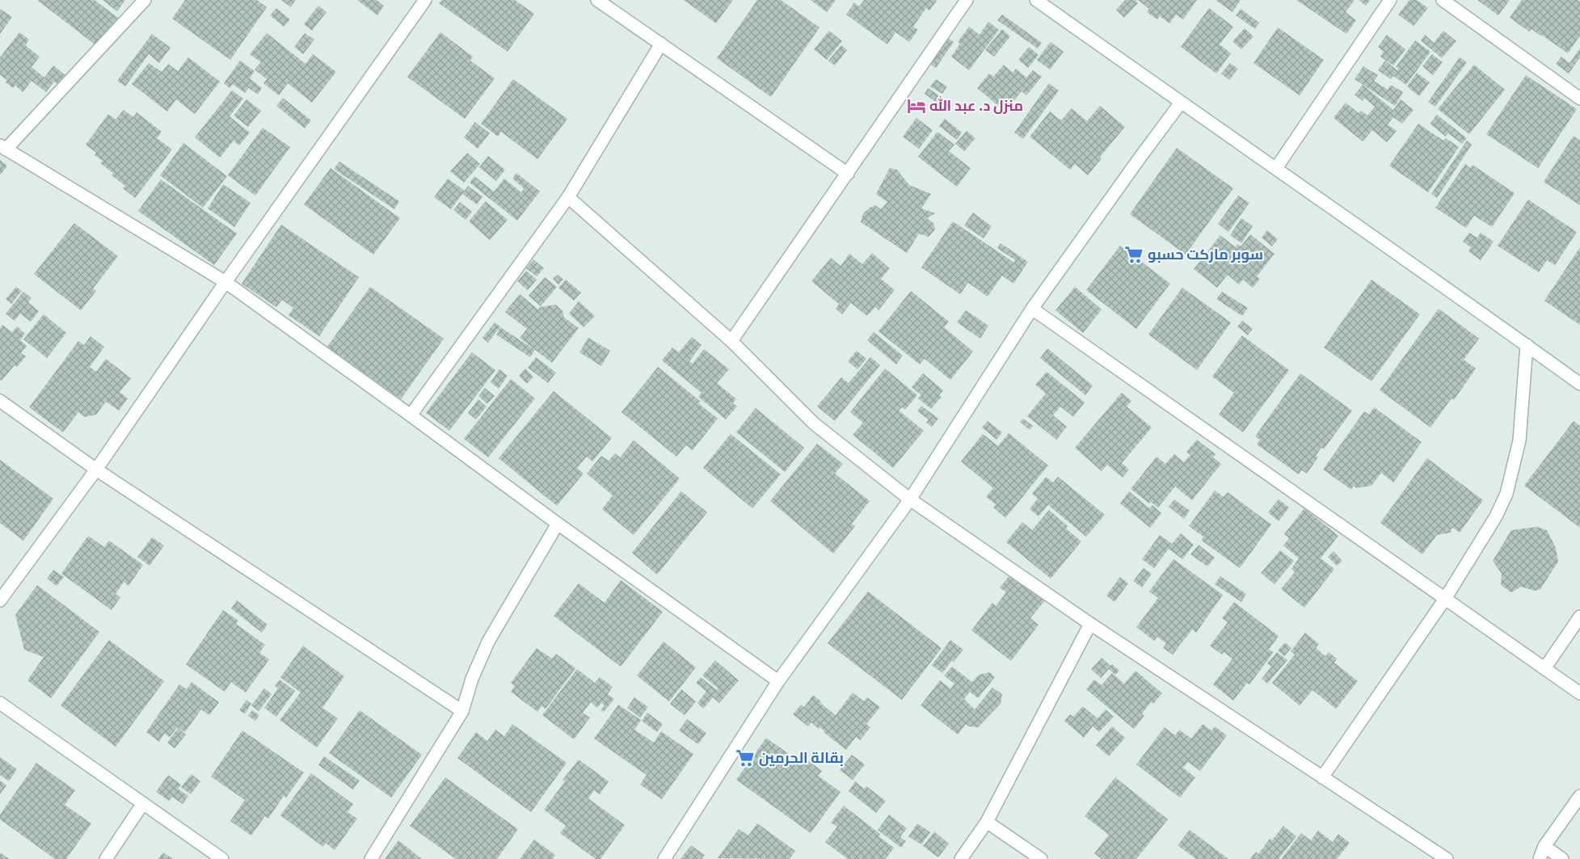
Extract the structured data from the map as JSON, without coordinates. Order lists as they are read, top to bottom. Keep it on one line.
{"places":{"hotel":["منزل د. عبد الله"],"supermarket":["سوبر ماركت حسبو","بقالة الحرمين"]}}
